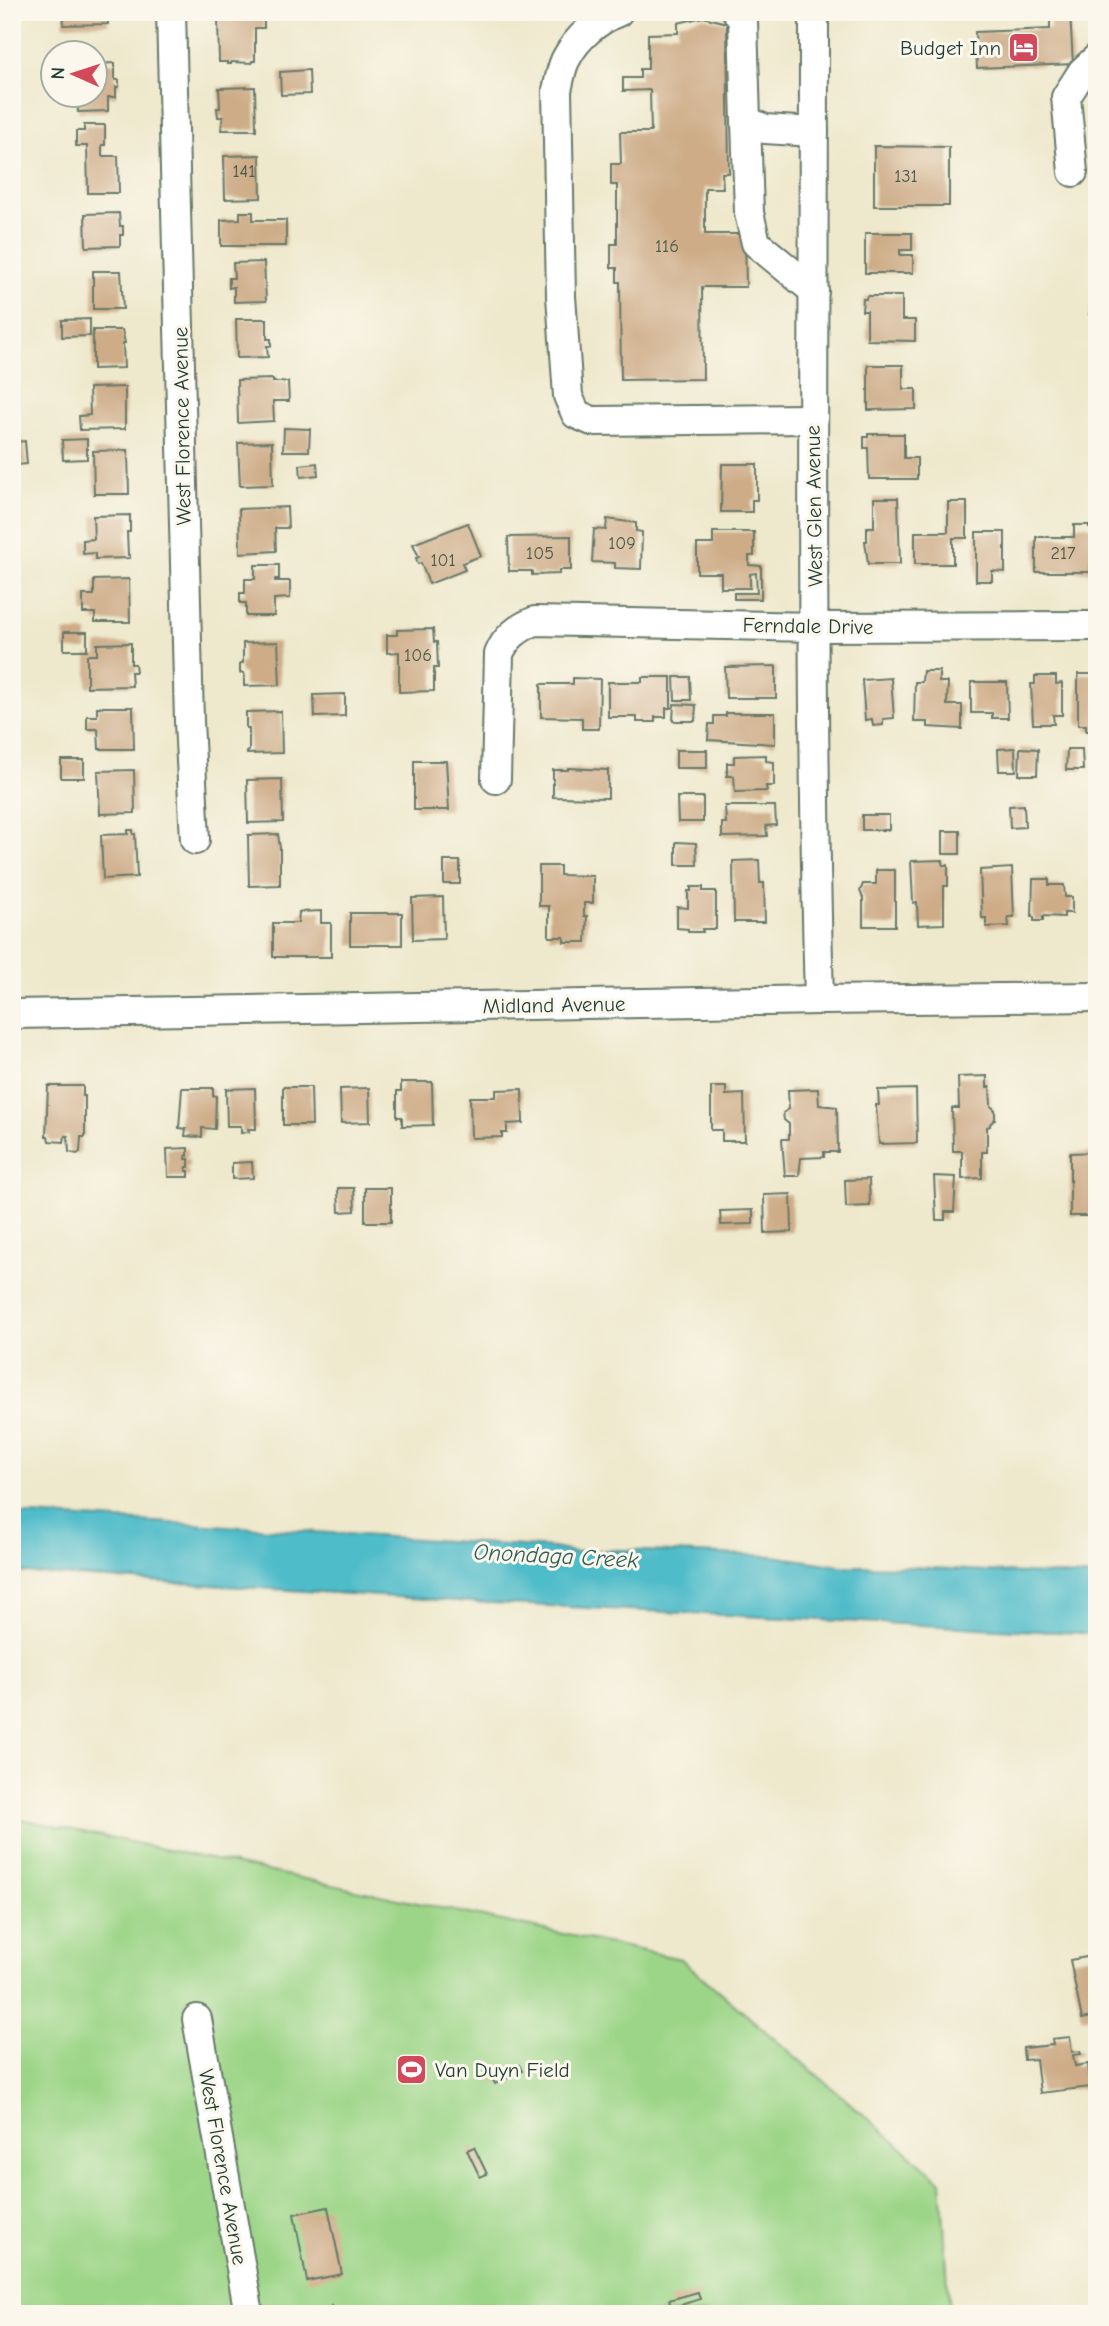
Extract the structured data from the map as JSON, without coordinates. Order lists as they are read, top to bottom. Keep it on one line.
{"streets":{"street":["West Florence Avenue","West Glen Avenue","Ferndale Drive","Midland Avenue"]},"crossings":[["West Glen Avenue","Ferndale Drive"],["West Glen Avenue","Midland Avenue"]],"water":["Onondaga Creek"],"places":{"hotel":["Budget Inn"],"sports":["Van Duyn Field"]},"house_numbers":["141","131","116","109","105","217","101","106"],"north":"left"}
